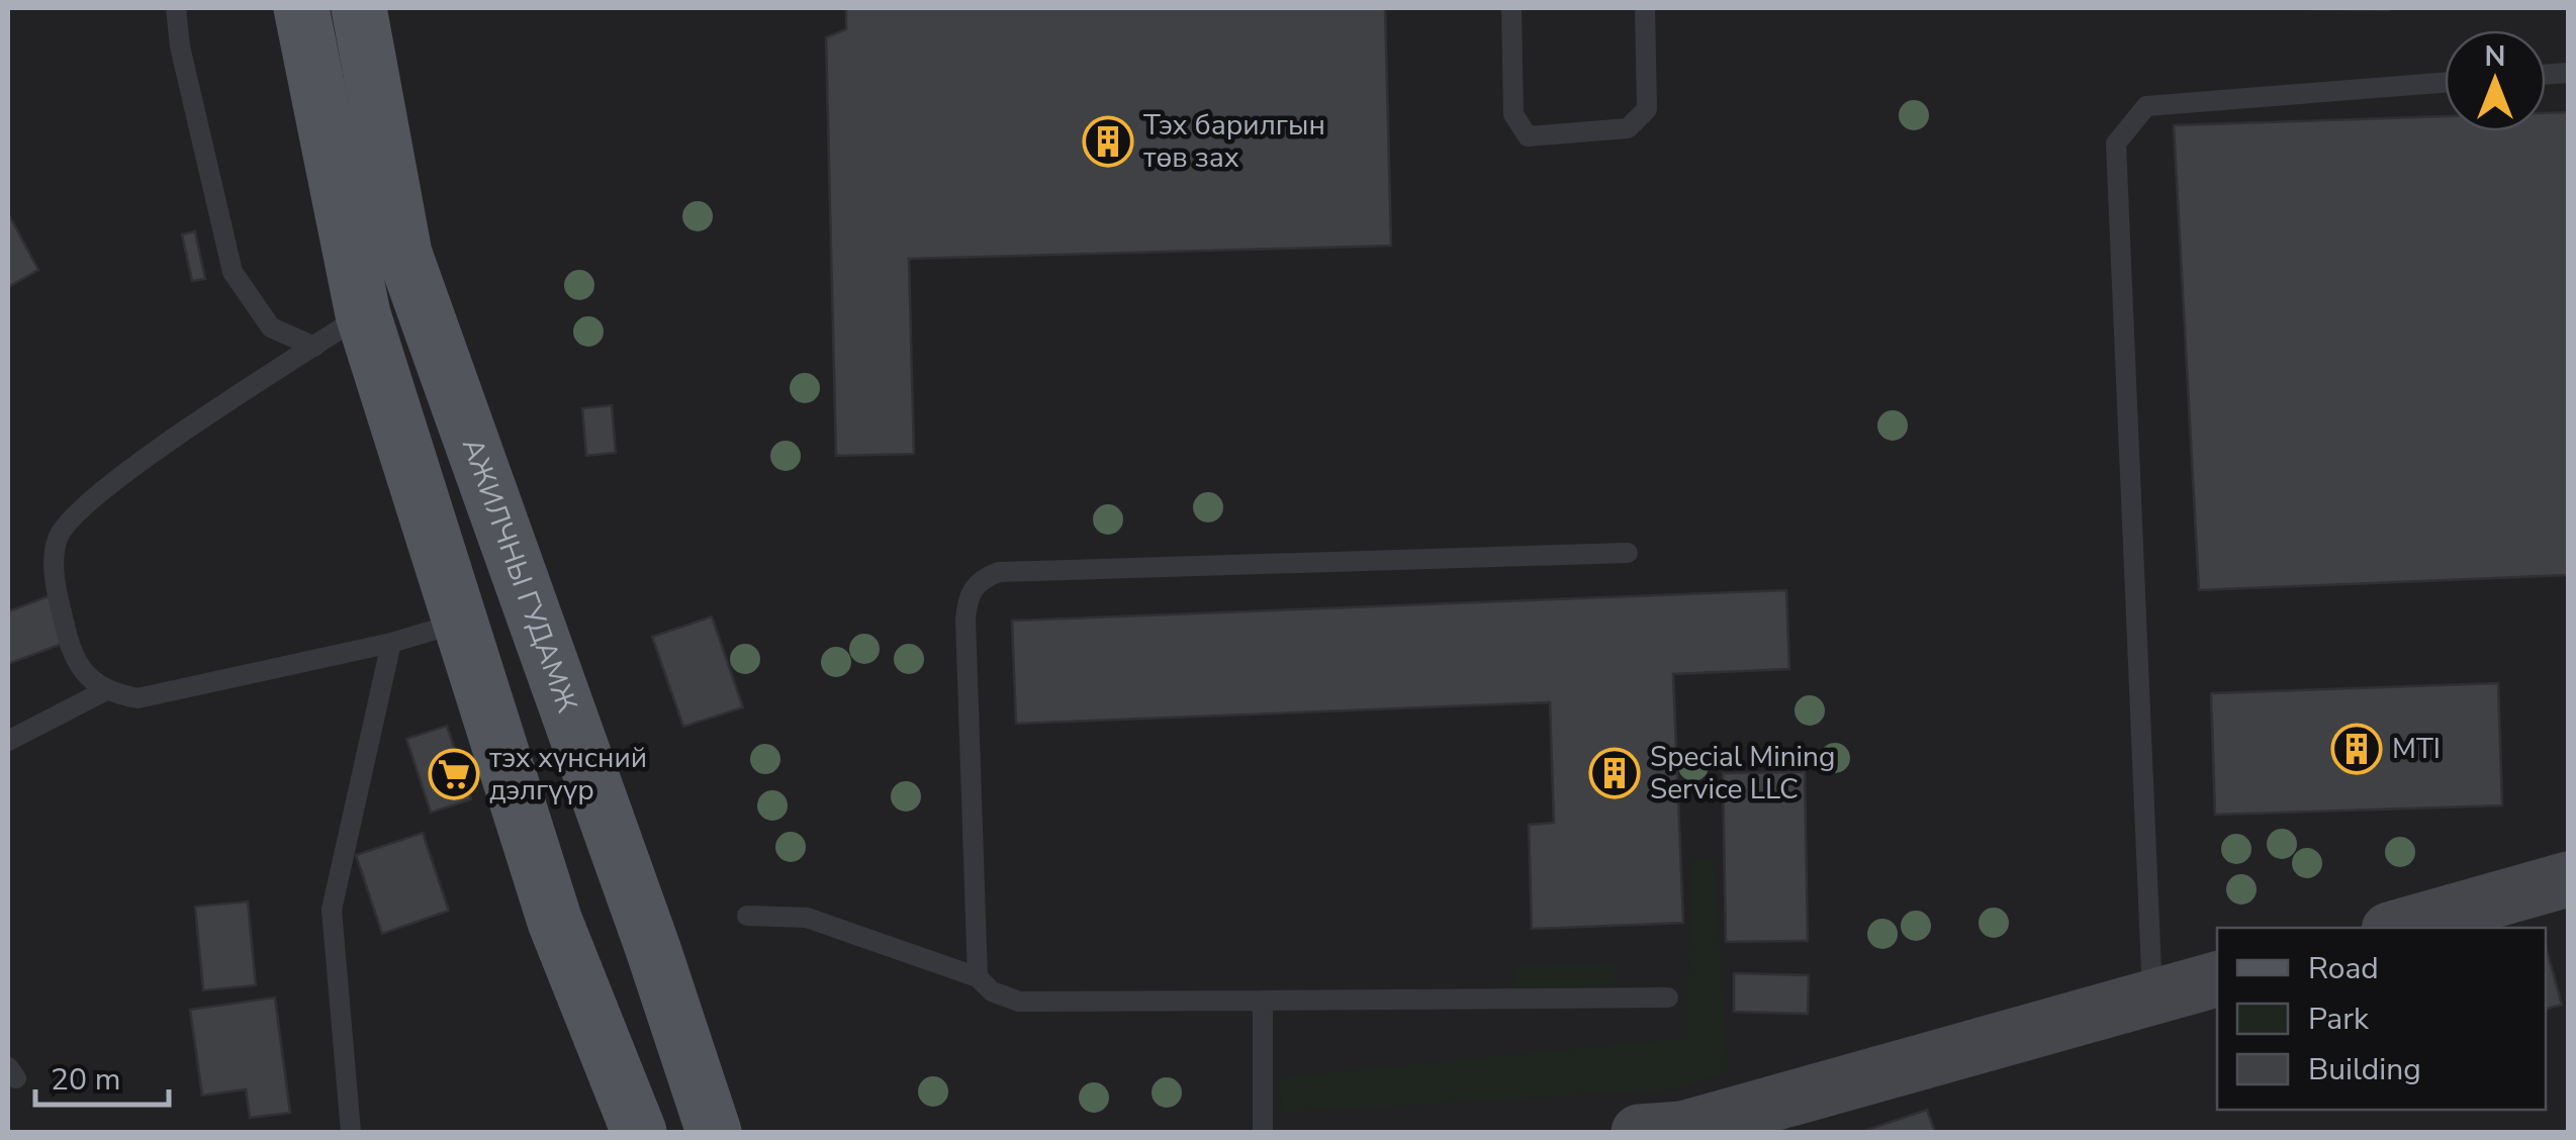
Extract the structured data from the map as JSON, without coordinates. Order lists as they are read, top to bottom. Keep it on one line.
{"streets":{"main road":["АЖИЛЧНЫ ГУДАМЖ"]},"places":{"building":["Тэх барилгын төв зах","MTI","Special Mining Service LLC"],"supermarket":["тэх хүнсний дэлгүүр"]},"legend":["Road","Park","Building"],"scale_bar":"20 m","north":"top"}
